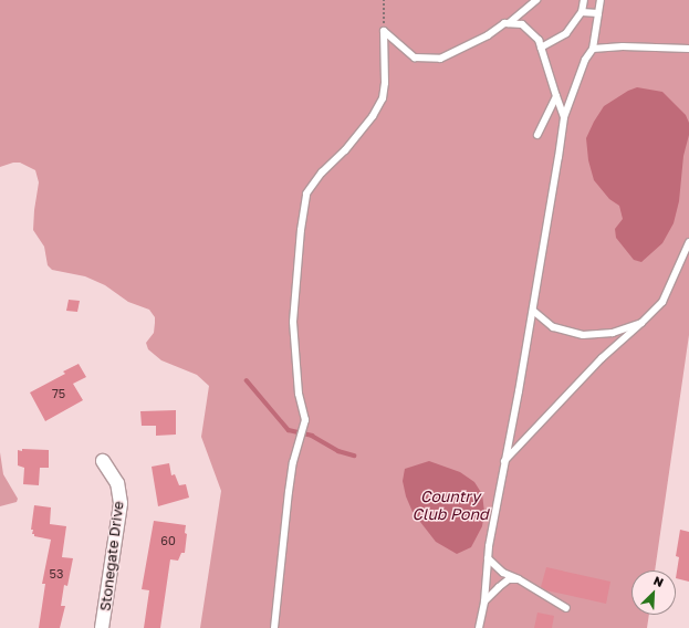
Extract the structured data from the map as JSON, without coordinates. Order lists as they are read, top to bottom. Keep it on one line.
{"streets":{"street":["Stonegate Drive"]},"water":["Country Club Pond"],"house_numbers":["75","60","53"],"north":"top right"}
